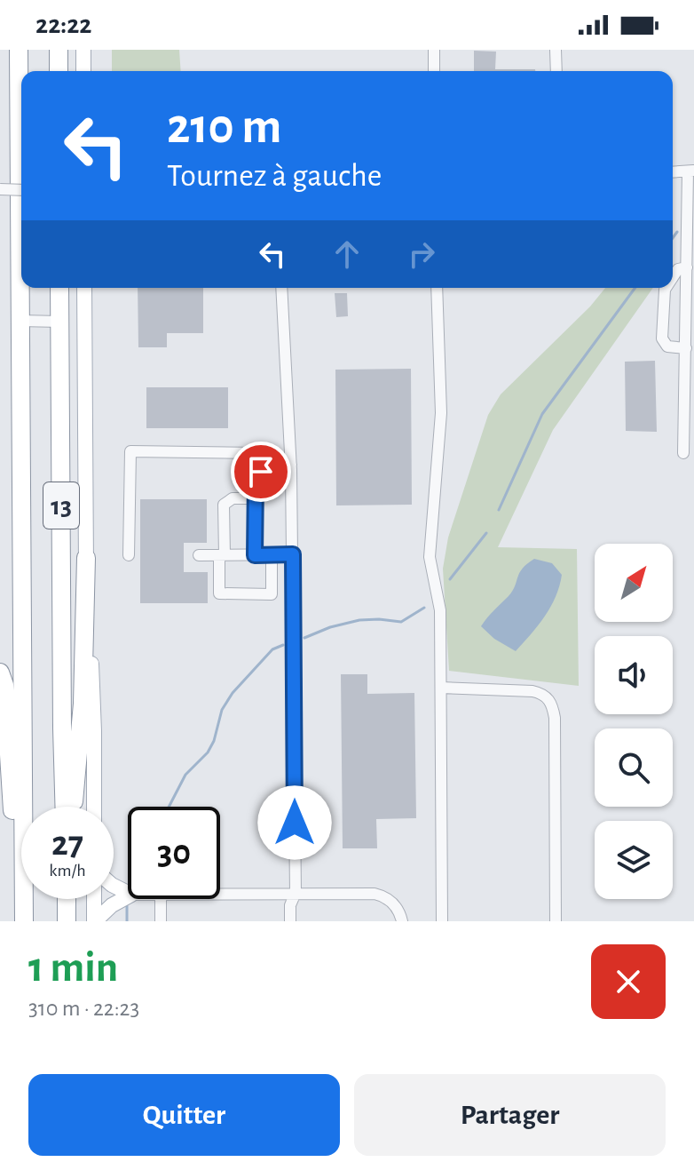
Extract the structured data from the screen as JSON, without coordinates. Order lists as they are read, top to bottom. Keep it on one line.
{"streets":{"highway":["13"]},"north":"top right","page":{"status":"22:22","turn":["210 m","Tournez à gauche"],"speed":"27 km/h","limit":"30","heading":["1 min","310 m · 22:23"],"buttons":["Quitter","Partager"]}}
